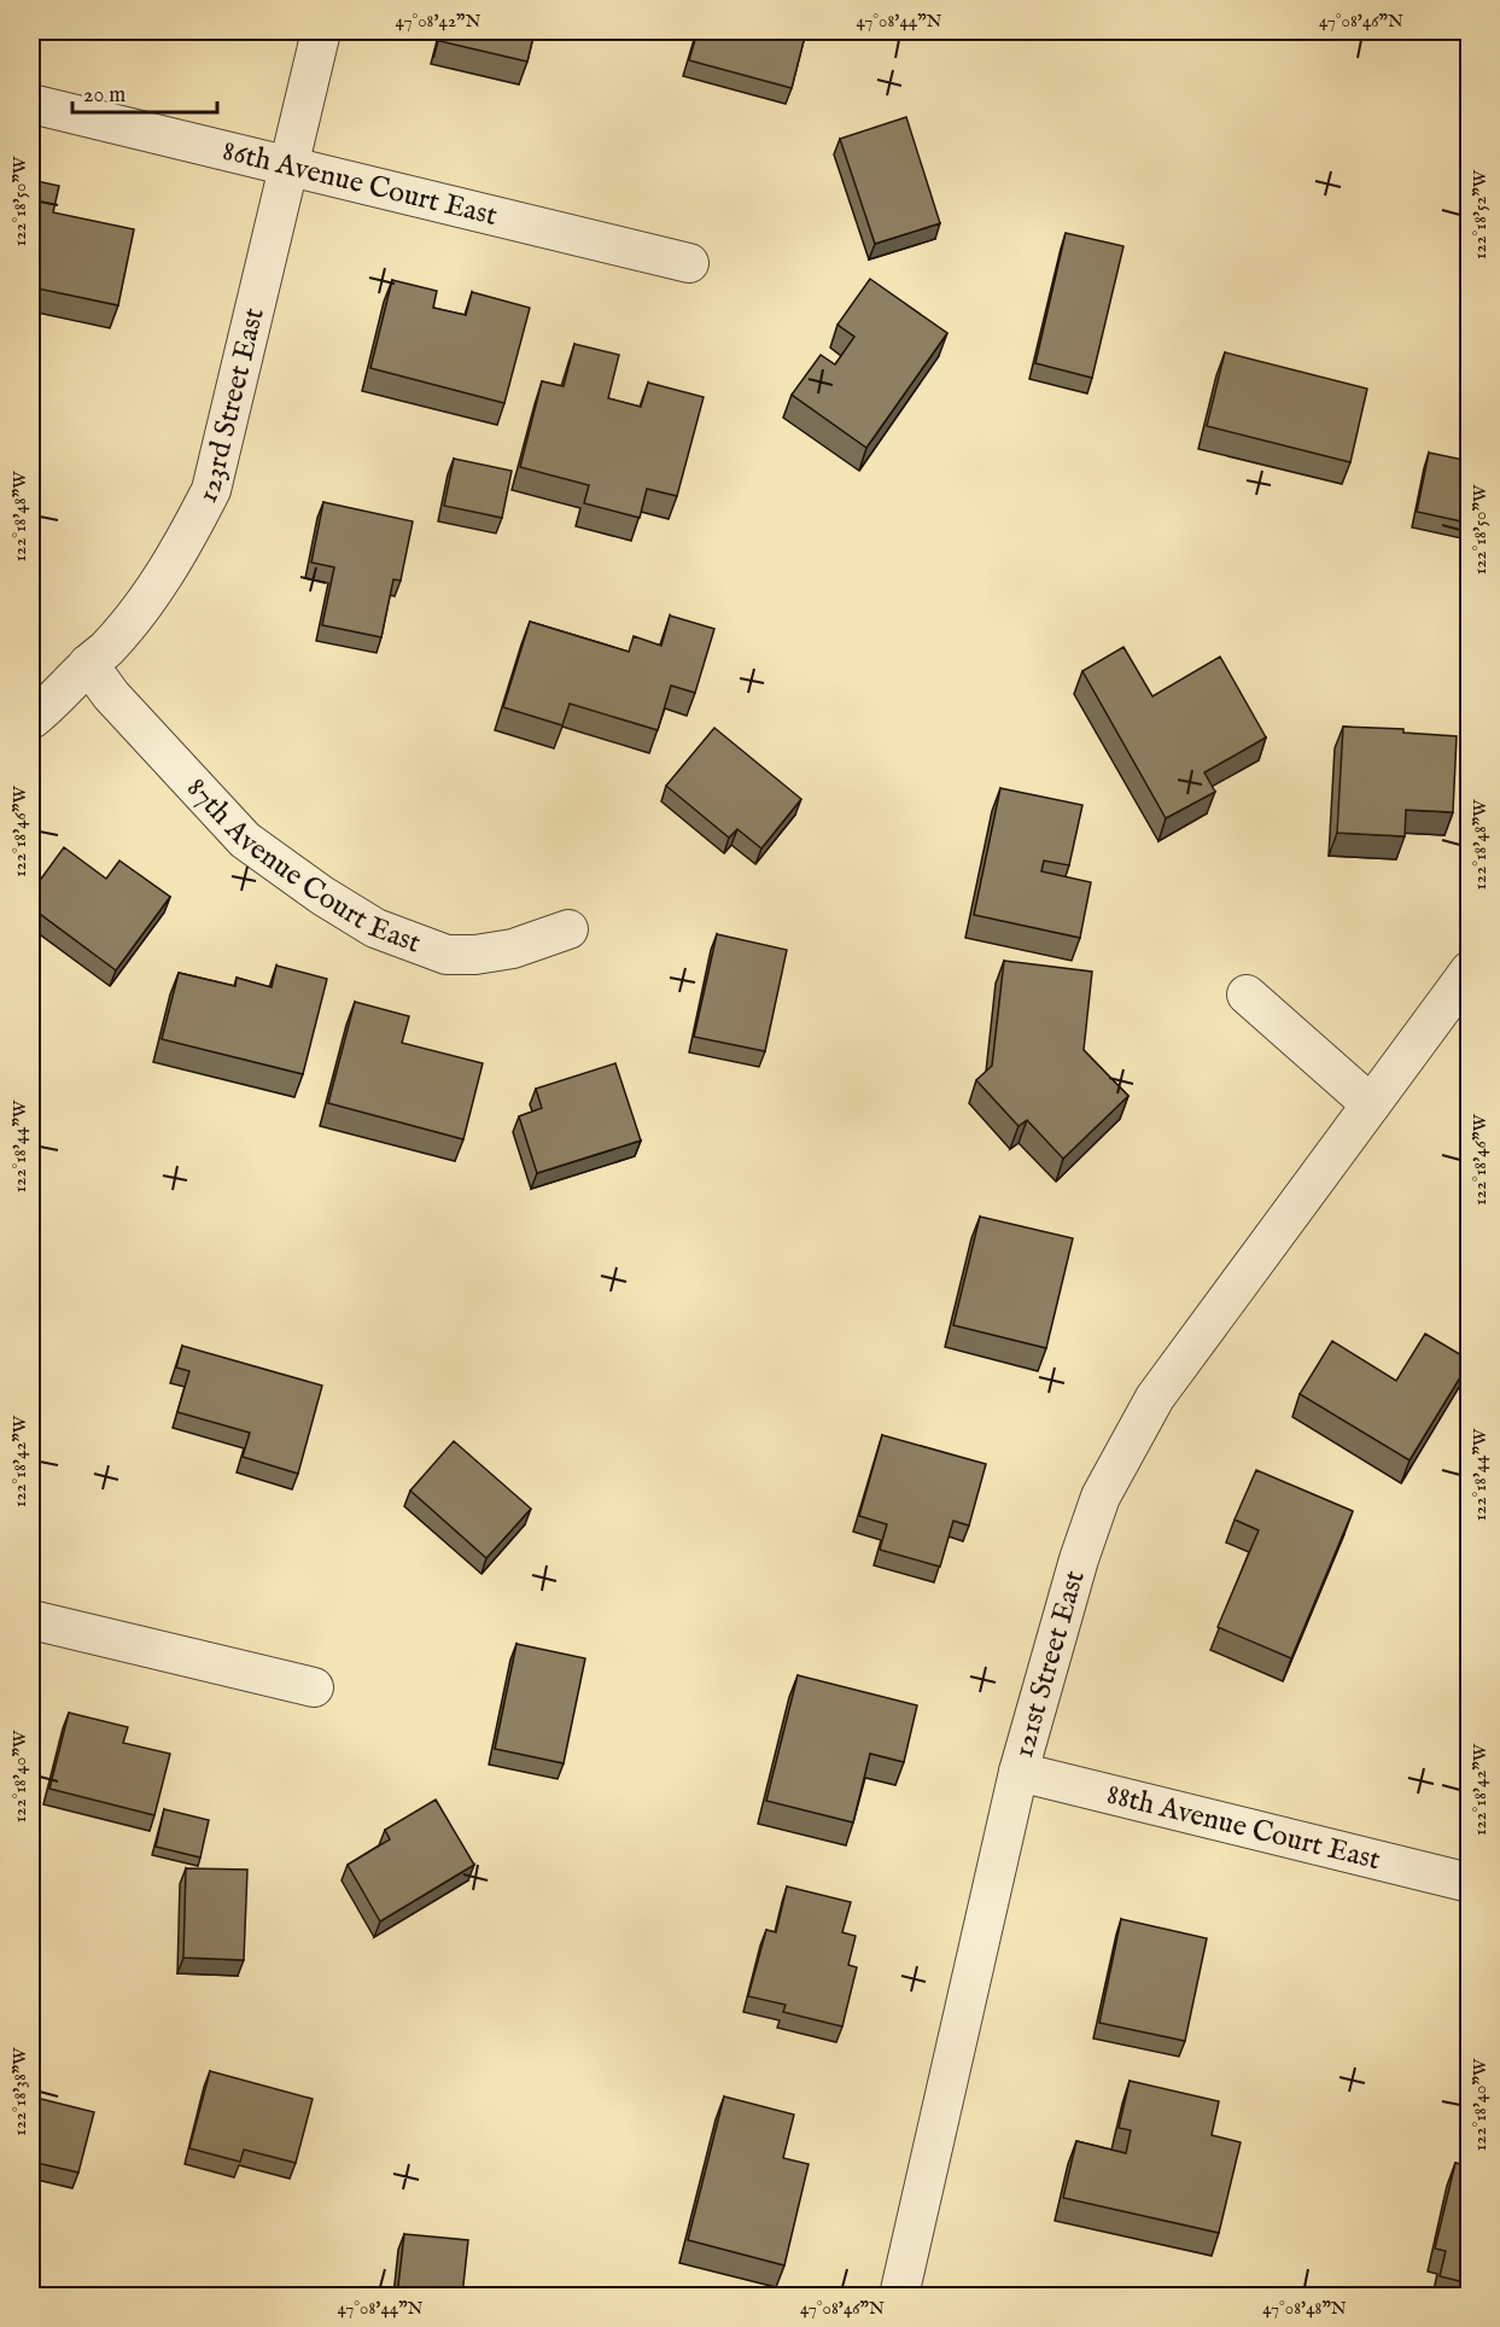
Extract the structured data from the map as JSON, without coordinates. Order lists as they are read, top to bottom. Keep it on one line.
{"streets":{"street":["86th Avenue Court East","123rd Street East","87th Avenue Court East","121st Street East","88th Avenue Court East"]},"crossings":[["86th Avenue Court East","123rd Street East"],["123rd Street East","87th Avenue Court East"],["121st Street East","88th Avenue Court East"]],"scale_bar":"20 m","coordinates":["47°08'42\"N","47°08'44\"N","47°08'46\"N","122°18'50\"W","122°18'52\"W","122°18'48\"W","122°18'46\"W","122°18'44\"W","122°18'42\"W","122°18'40\"W","122°18'38\"W","47°08'48\"N"]}
